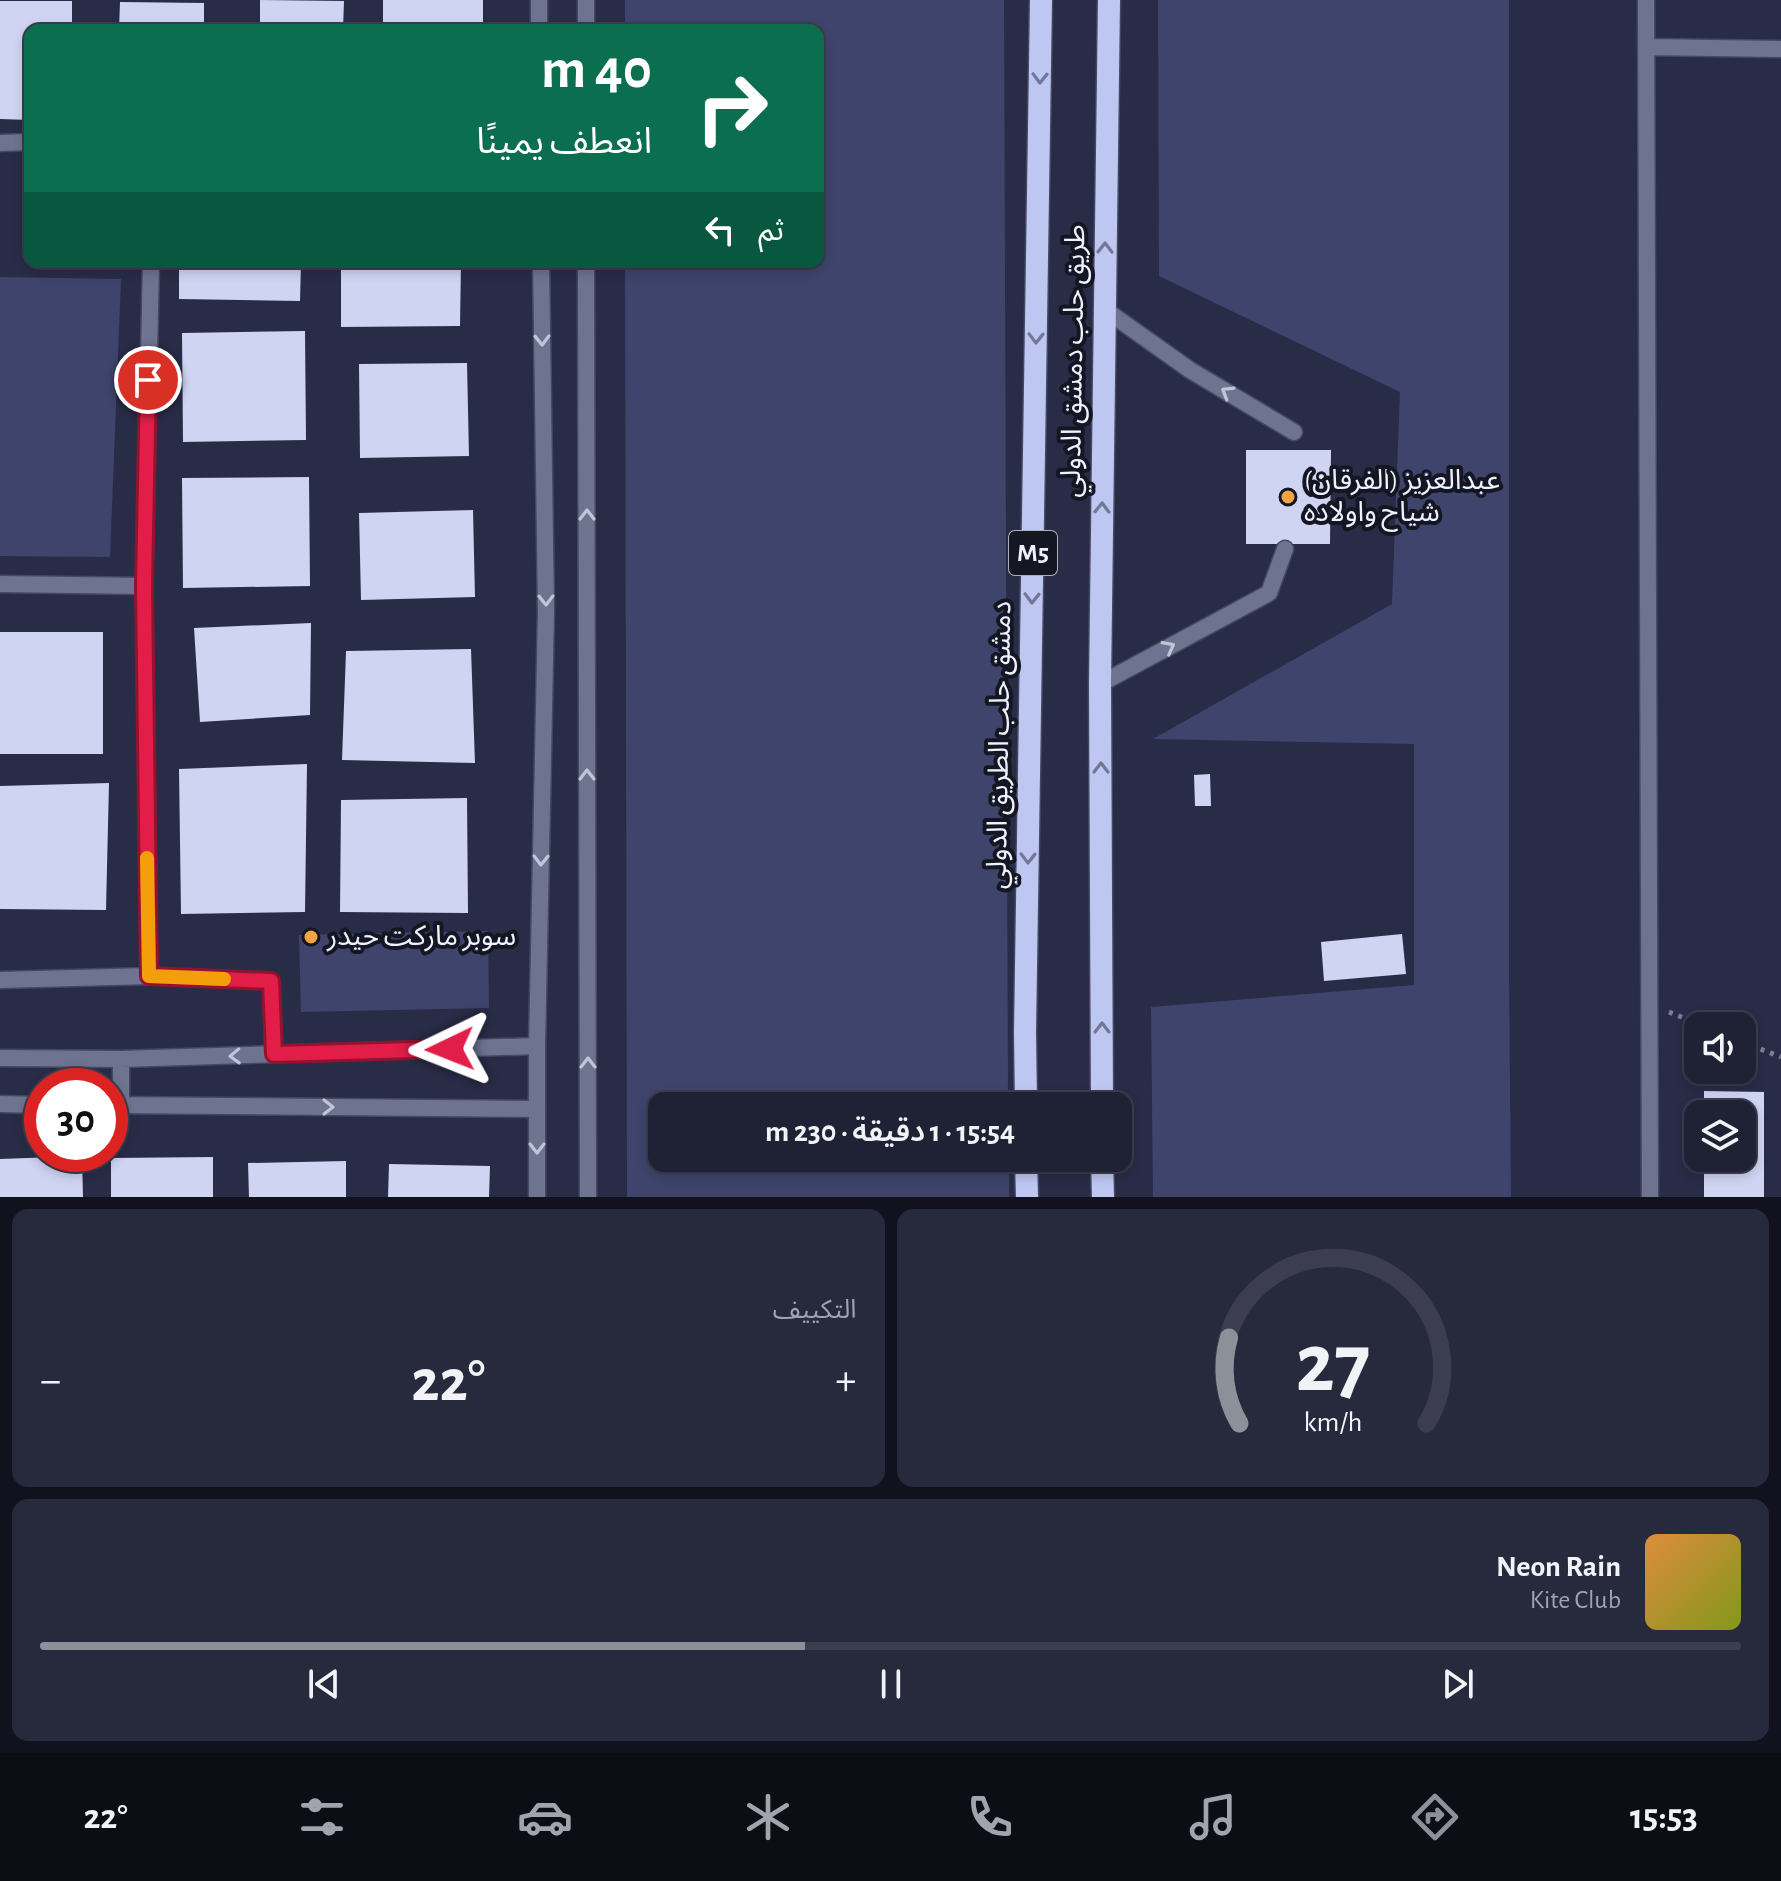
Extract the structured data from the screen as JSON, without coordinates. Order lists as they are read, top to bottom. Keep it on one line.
{"streets":{"highway":["طريق حلب دمشق الدولي","M5","دمشق حلب الطريق الدولي"]},"one_way":["طريق حلب دمشق الدولي","دمشق حلب الطريق الدولي"],"places":["(الفرقان) عبدالعزيز شياح واولاده","سوبر ماركت حيدر"],"page":{"turn":["40 m","انعطف يمينًا"],"then":"ثم","limit":"30","trip":"15:54 · 1 دقيقة · 230 m","tile":"التكييف","heat":["−","22°","+"],"song":["Neon Rain","Kite Club"],"tabs":["15:53","22°"],"gauge":["27","km/h"]}}
